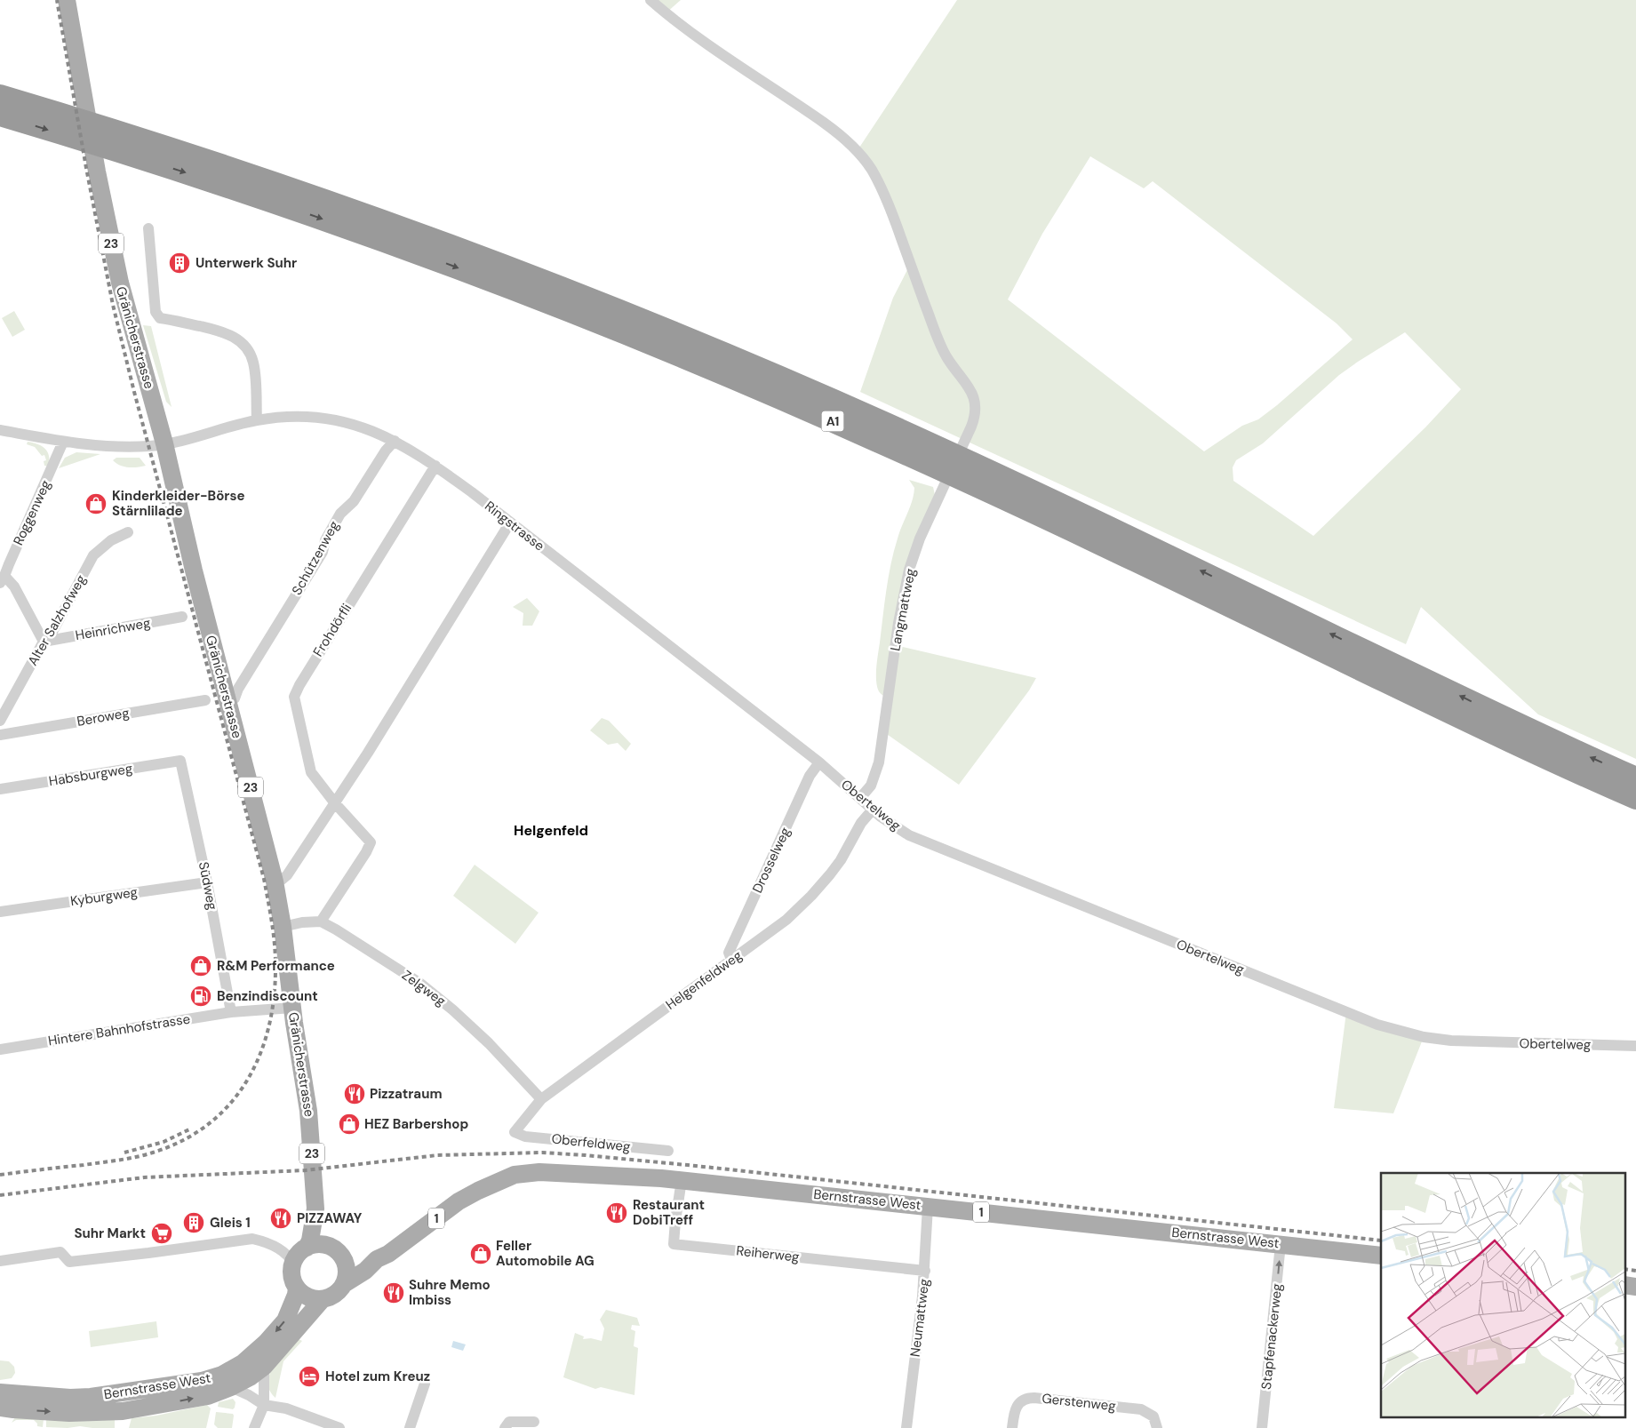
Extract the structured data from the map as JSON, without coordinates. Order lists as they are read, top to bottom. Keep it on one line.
{"streets":{"highway":["A1"],"main road":["23","Gränicherstrasse","Bernstrasse West","1"],"street":["Roggenweg","Ringstrasse","Schützenweg","Langmattweg","Alter Salzhofweg","Heinrichweg","Frohdörfli","Beroweg","Habsburgweg","Obertelweg","Drosselweg","Südweg","Kyburgweg","Helgenfeldweg","Zelgweg","Hintere Bahnhofstrasse","Oberfeldweg","Reiherweg","Neumattweg","Stapfenackerweg","Gerstenweg"]},"crossings":[["Gränicherstrasse","Ringstrasse"],["Gränicherstrasse","Schützenweg"],["Gränicherstrasse","Hintere Bahnhofstrasse"],["Gränicherstrasse","Bernstrasse West"],["Gränicherstrasse","1"],["Roggenweg","Ringstrasse"],["Ringstrasse","Schützenweg"],["Ringstrasse","Frohdörfli"],["Ringstrasse","Obertelweg"],["Ringstrasse","Drosselweg"],["Langmattweg","Obertelweg"],["Alter Salzhofweg","Heinrichweg"],["Frohdörfli","Zelgweg"],["Habsburgweg","Südweg"],["Obertelweg","Drosselweg"],["Obertelweg","Helgenfeldweg"],["Drosselweg","Helgenfeldweg"],["Südweg","Kyburgweg"],["Südweg","Hintere Bahnhofstrasse"],["Helgenfeldweg","Zelgweg"],["Helgenfeldweg","Oberfeldweg"],["Bernstrasse West","1"],["Bernstrasse West","Reiherweg"],["Bernstrasse West","Neumattweg"],["Bernstrasse West","Stapfenackerweg"],["Reiherweg","Neumattweg"]],"one_way":["Stapfenackerweg"],"districts":["Helgenfeld"],"places":{"building":["Unterwerk Suhr","Gleis 1"],"shop":["Kinderkleider-Börse Stärnlilade","R&M Performance","HEZ Barbershop","Feller Automobile AG"],"fuel station":["Benzindiscount"],"restaurant":["Pizzatraum","Restaurant DobiTreff","PIZZAWAY","Suhre Memo Imbiss"],"supermarket":["Suhr Markt"],"hotel":["Hotel zum Kreuz"]}}
